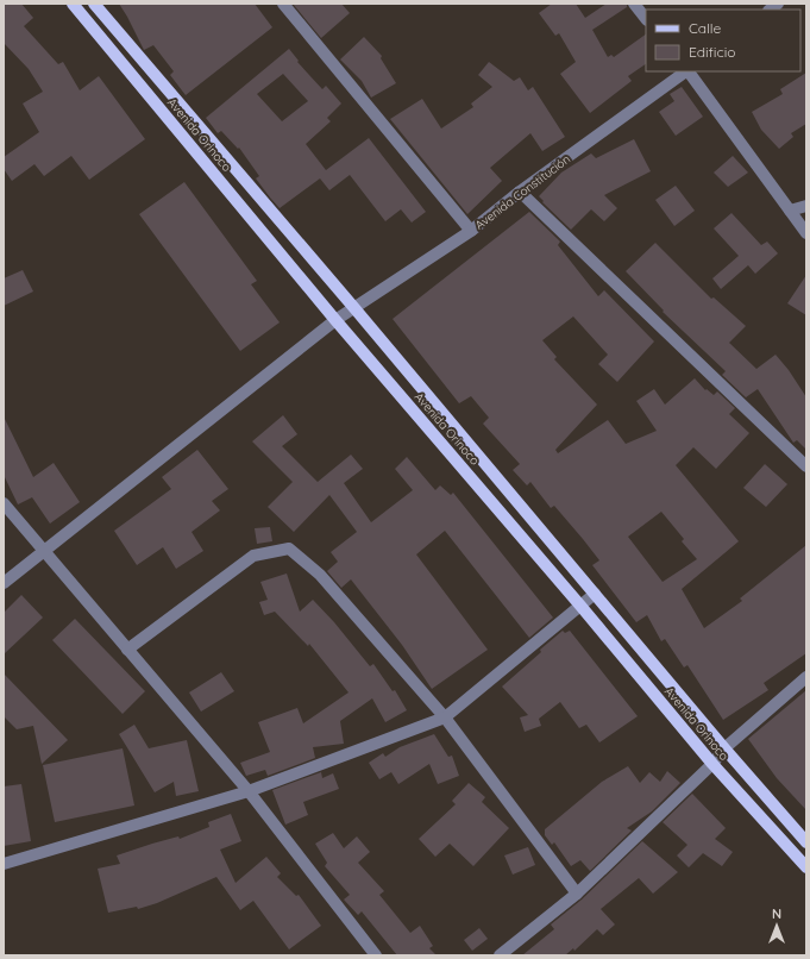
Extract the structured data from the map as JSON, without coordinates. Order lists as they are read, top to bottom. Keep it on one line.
{"streets":{"main road":["Avenida Orinoco"],"street":["Avenida Constitución"]},"crossings":[["Avenida Orinoco","Avenida Constitución"]],"legend":["Calle","Edificio"],"north":"top"}
